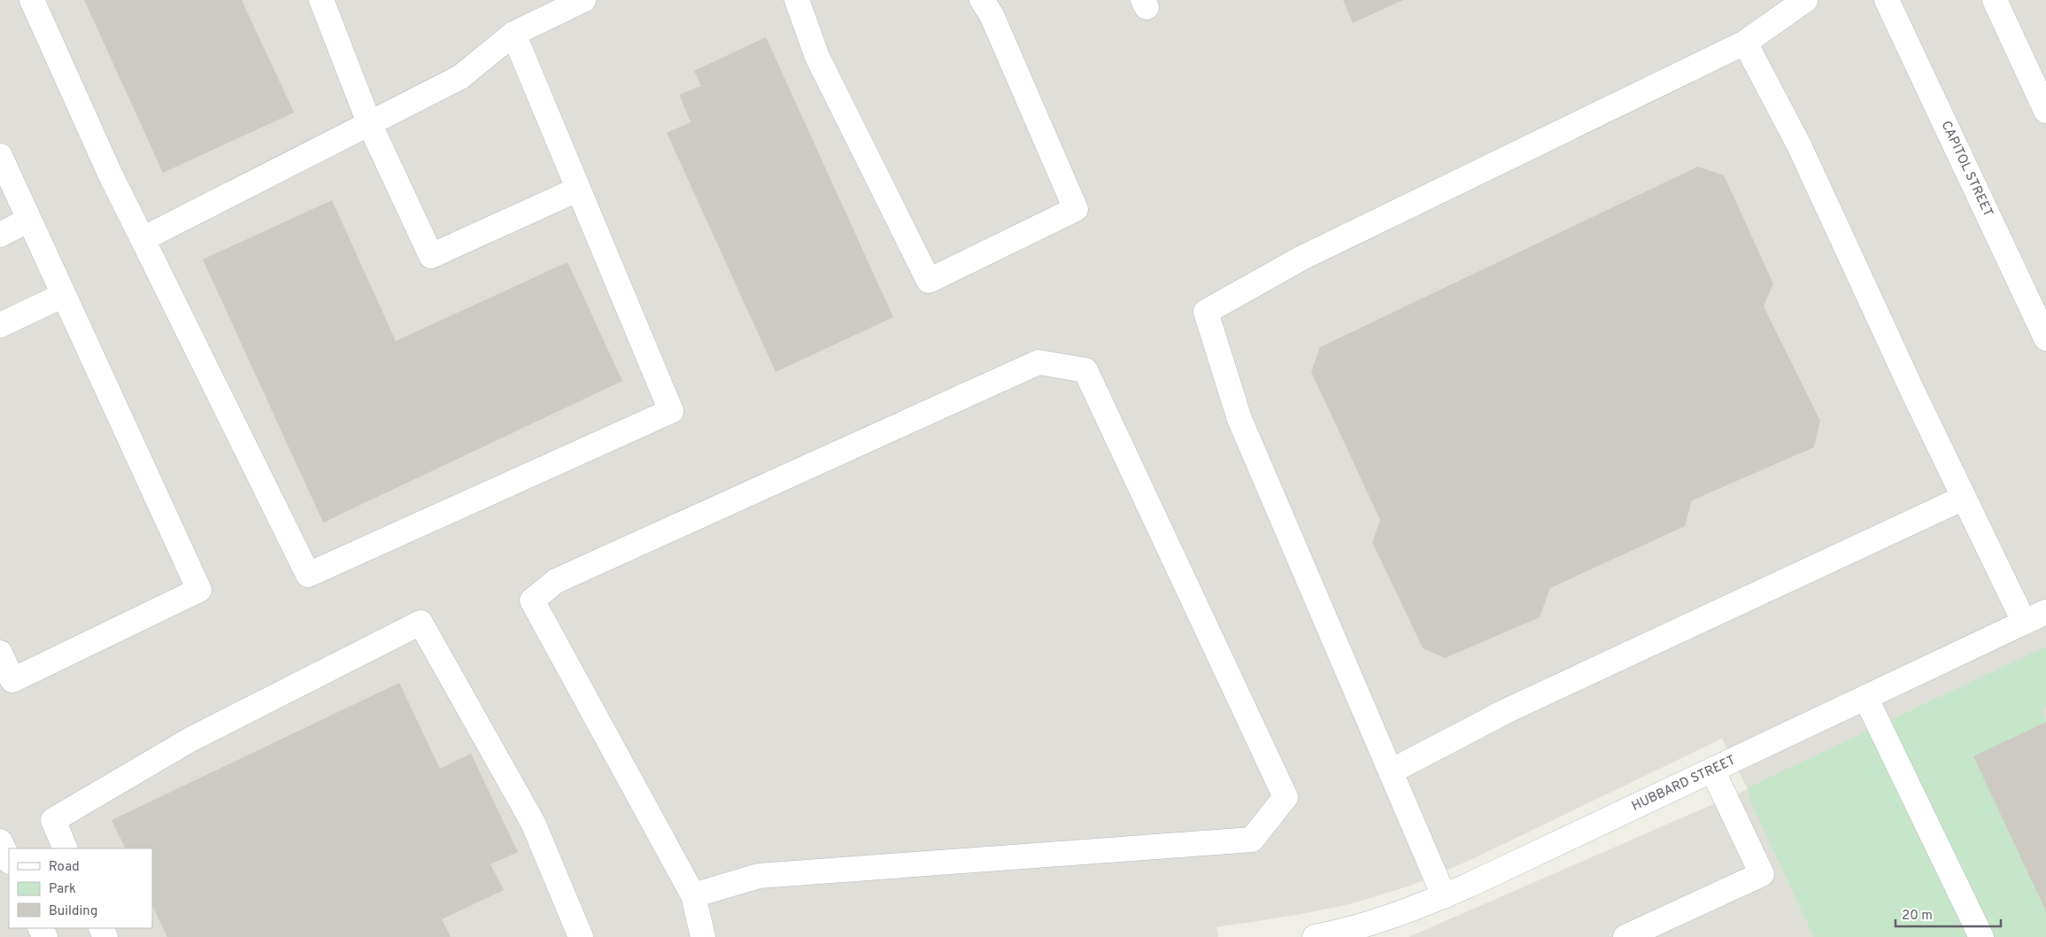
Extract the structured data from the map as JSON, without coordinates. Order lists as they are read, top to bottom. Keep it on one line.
{"streets":{"street":["CAPITOL STREET","HUBBARD STREET"]},"legend":["Road","Park","Building"],"scale_bar":"20 m"}
